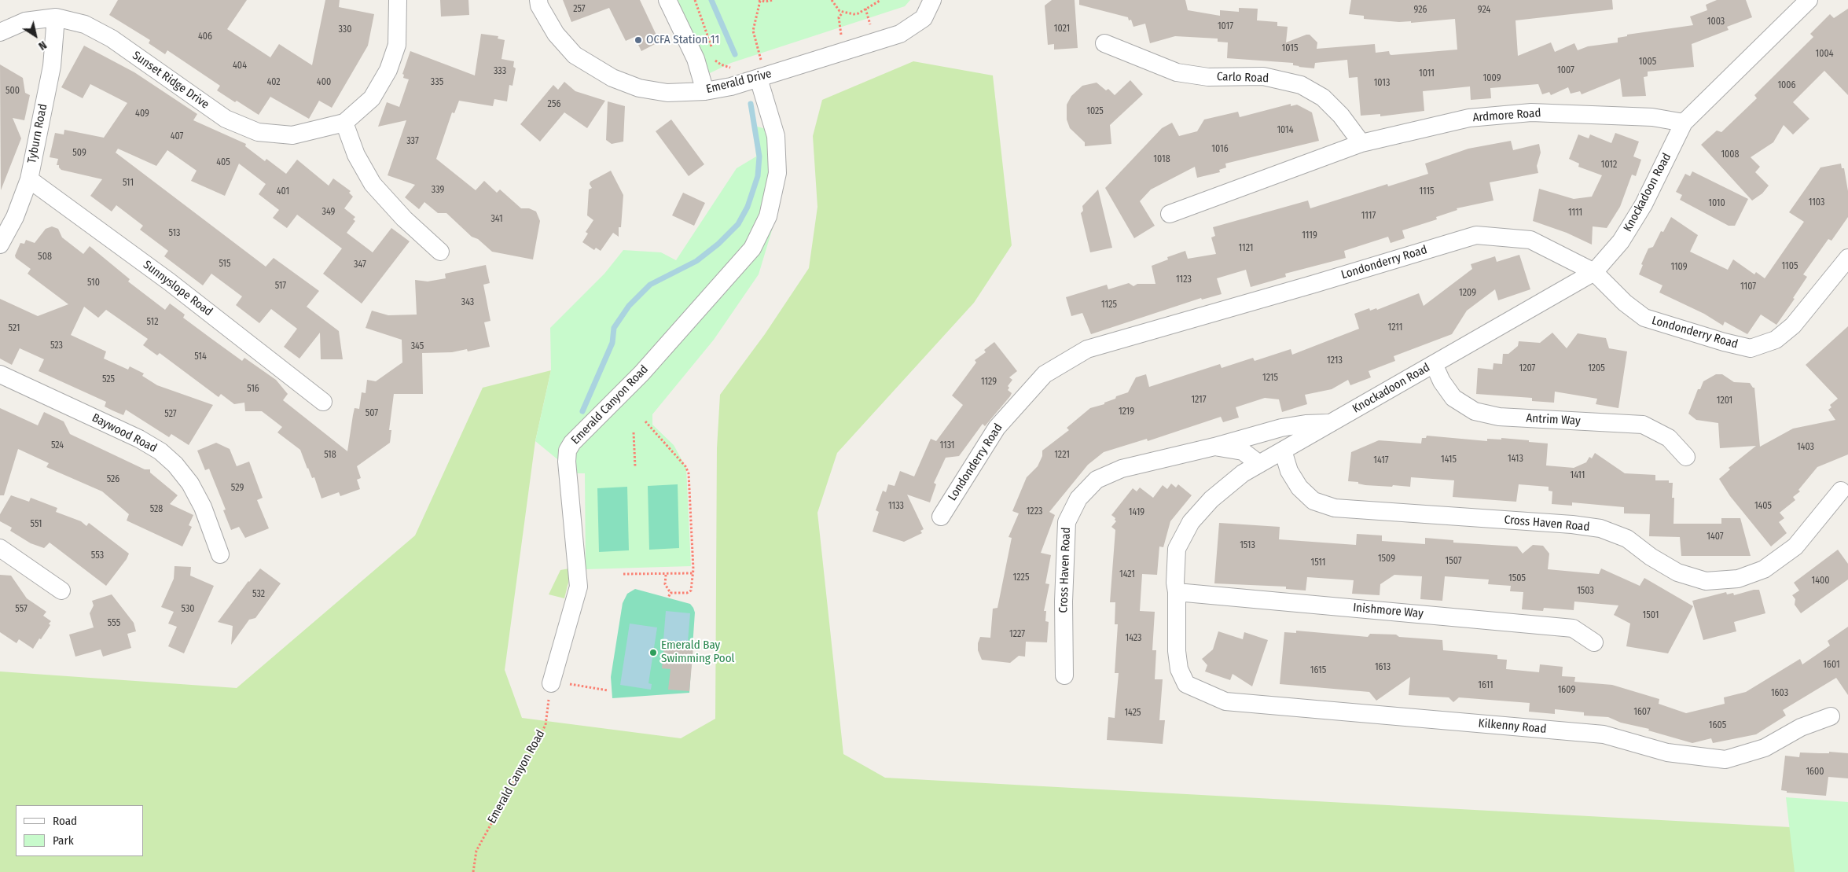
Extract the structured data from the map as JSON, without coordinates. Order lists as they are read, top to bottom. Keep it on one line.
{"streets":{"street":["Carlo Road","Sunset Ridge Drive","Emerald Drive","Ardmore Road","Tyburn Road","Knockadoon Road","Londonderry Road","Sunnyslope Road","Emerald Canyon Road","Antrim Way","Baywood Road","Cross Haven Road","Inishmore Way","Kilkenny Road"]},"crossings":[["Carlo Road","Ardmore Road"],["Sunset Ridge Drive","Tyburn Road"],["Emerald Drive","Emerald Canyon Road"],["Ardmore Road","Knockadoon Road"],["Tyburn Road","Sunnyslope Road"],["Knockadoon Road","Londonderry Road"],["Knockadoon Road","Antrim Way"],["Knockadoon Road","Cross Haven Road"],["Knockadoon Road","Inishmore Way"],["Knockadoon Road","Kilkenny Road"]],"places":["OCFA Station 11","Emerald Bay Swimming Pool"],"house_numbers":["257","926","924","1003","1017","1021","330","406","1015","1004","1005","404","1007","333","1011","1009","402","400","335","1013","1006","500","256","1025","409","1014","407","337","1016","509","1008","1018","405","1012","511","339","401","1115","1103","1010","349","1111","1117","341","513","1119","1121","508","515","347","1105","1109","1123","510","517","1107","1209","343","1125","512","1211","521","523","345","514","1213","1207","1205","1215","525","1129","516","1217","1201","1219","507","527","524","1131","1403","518","1221","1413","1415","1417","1411","526","529","1133","1405","528","1223","1419","551","1407","1513","553","1509","1507","1511","1421","1225","1505","1400","1503","532","557","530","1501","555","1227","1423","1601","1613","1615","1611","1609","1603","1607","1425","1605","1600"],"legend":["Road","Park"],"north":"bottom right"}
